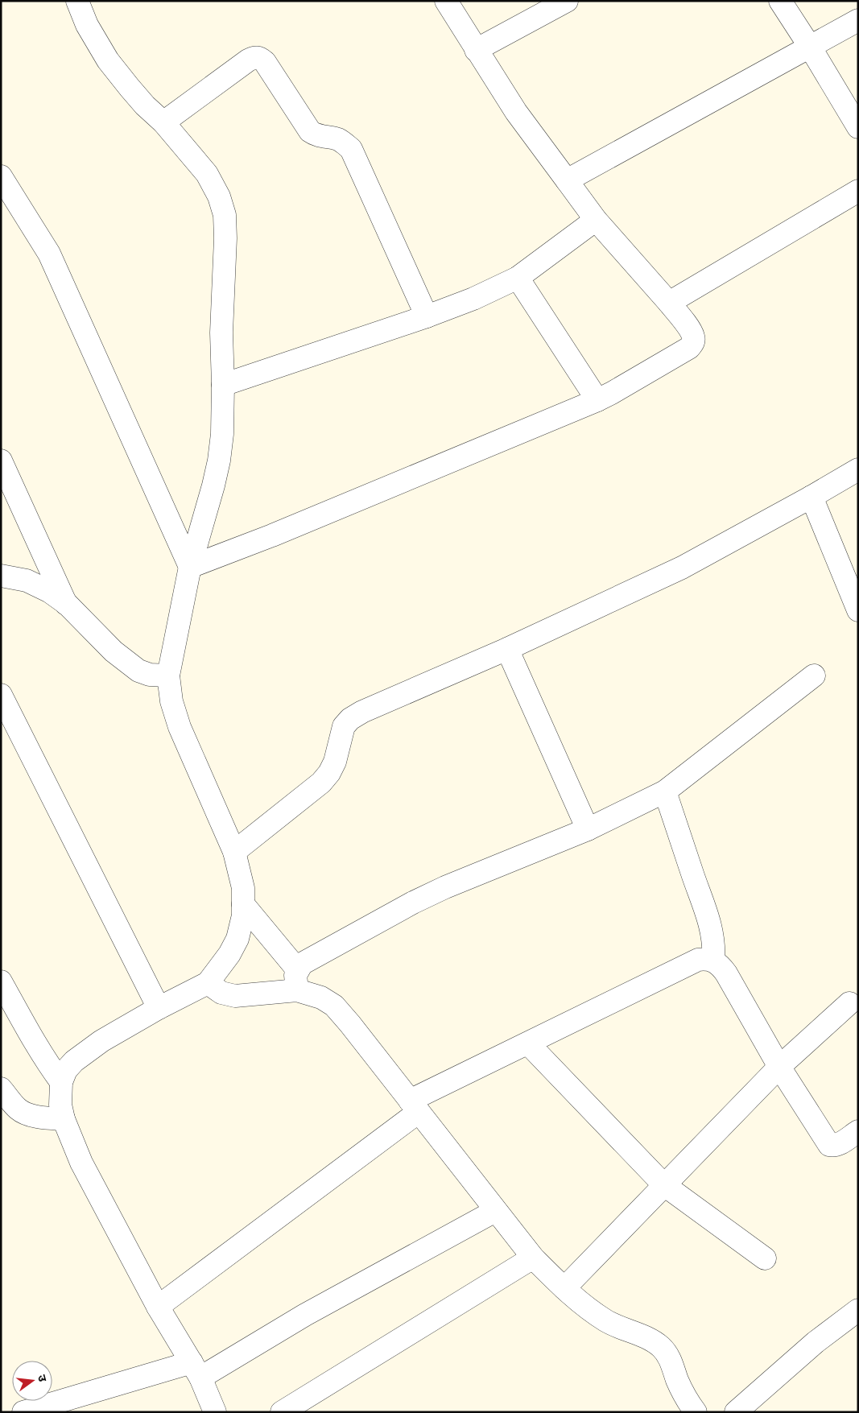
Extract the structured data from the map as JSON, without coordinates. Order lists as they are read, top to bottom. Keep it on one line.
{"north":"right"}
